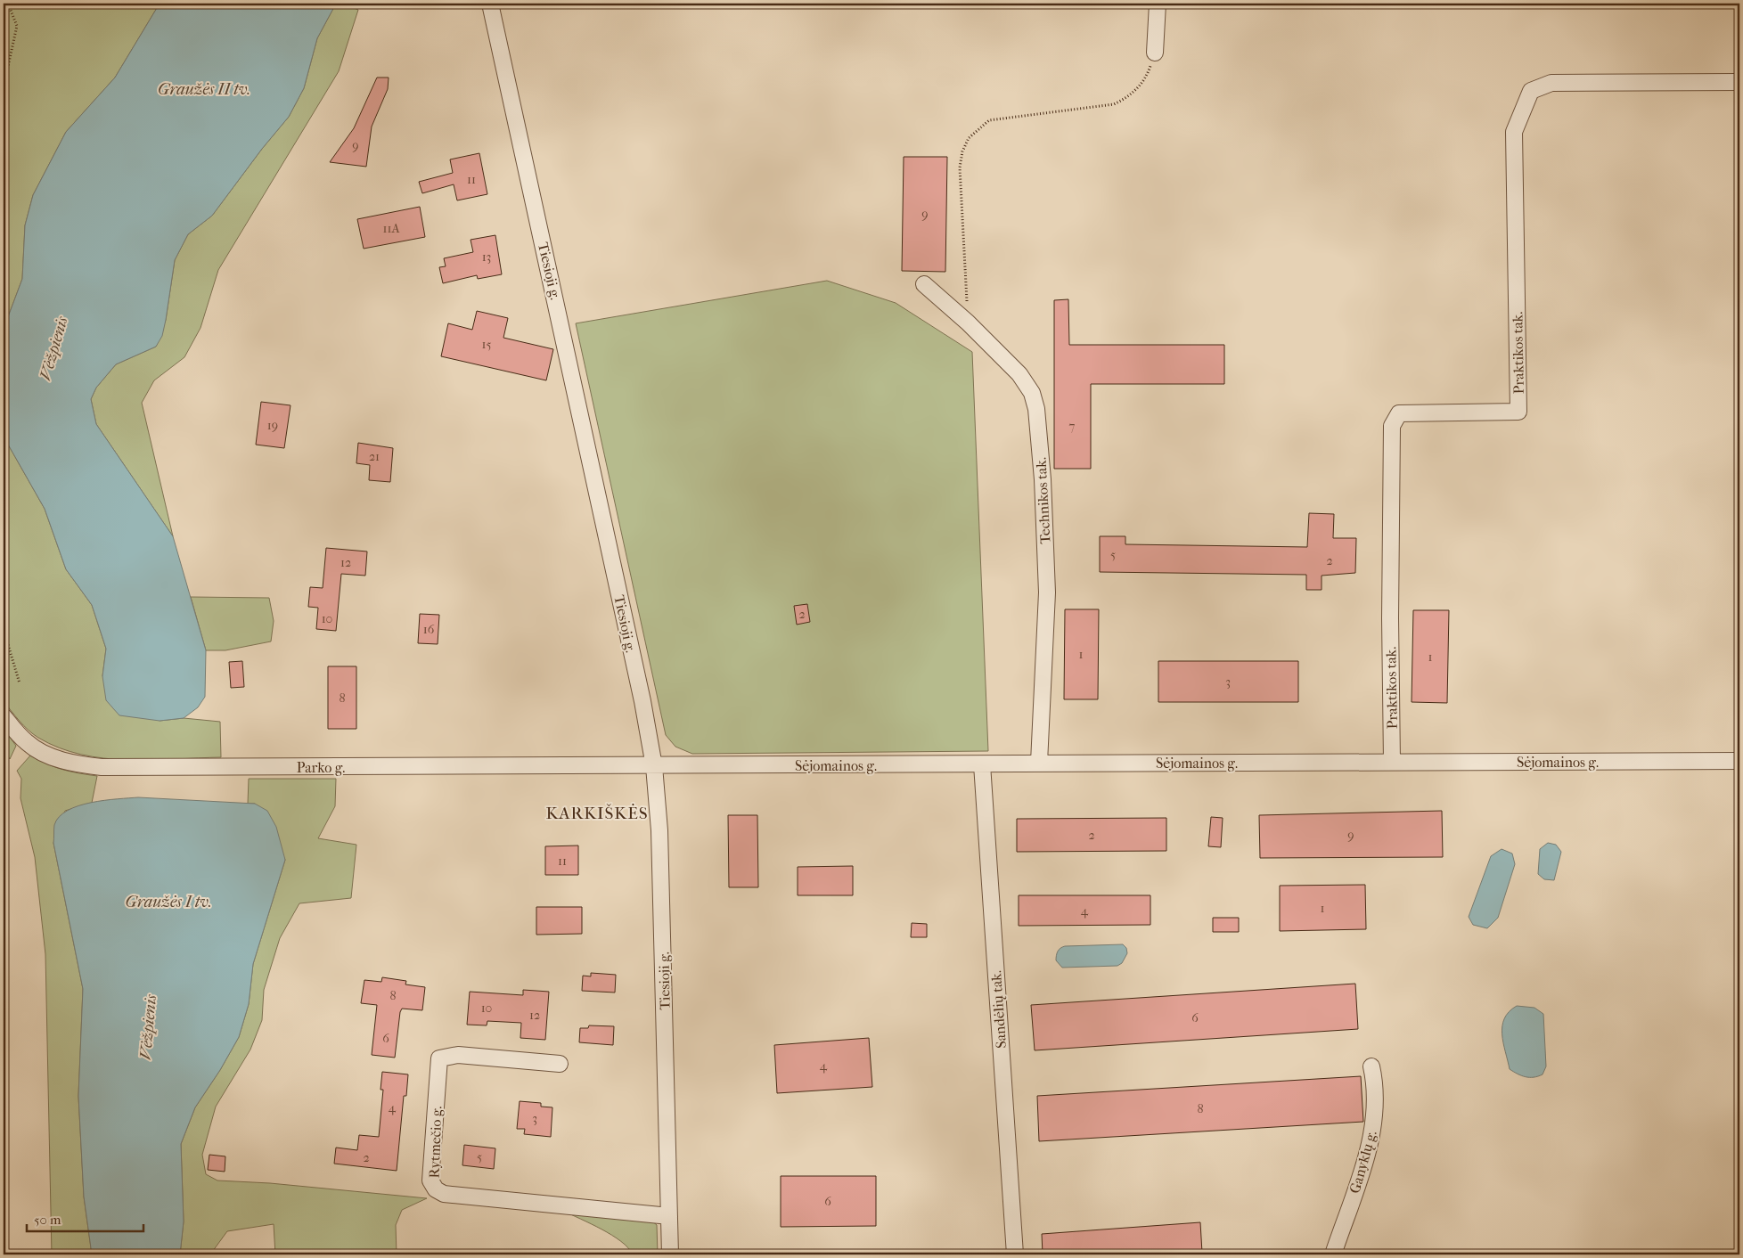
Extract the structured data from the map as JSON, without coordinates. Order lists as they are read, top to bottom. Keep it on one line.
{"streets":{"street":["Tiesioji g.","Praktikos tak.","Technikos tak.","Sėjomainos g.","Parko g.","Sandėlių tak.","Rytmečio g.","Ganyklų g."]},"crossings":[["Tiesioji g.","Sėjomainos g."],["Tiesioji g.","Parko g."],["Tiesioji g.","Rytmečio g."],["Praktikos tak.","Sėjomainos g."],["Technikos tak.","Sėjomainos g."],["Sėjomainos g.","Parko g."],["Sėjomainos g.","Sandėlių tak."]],"districts":["KARKIŠKĖS"],"water":["Graužės II tv.","Vėžpienis","Graužės I tv."],"house_numbers":["9","11","9","11A","13","15","19","7","21","5","2","12","2","10","16","1","1","3","8","2","9","11","1","4","8","10","12","6","6","4","4","8","3","5","2","6"],"scale_bar":"50 m"}
